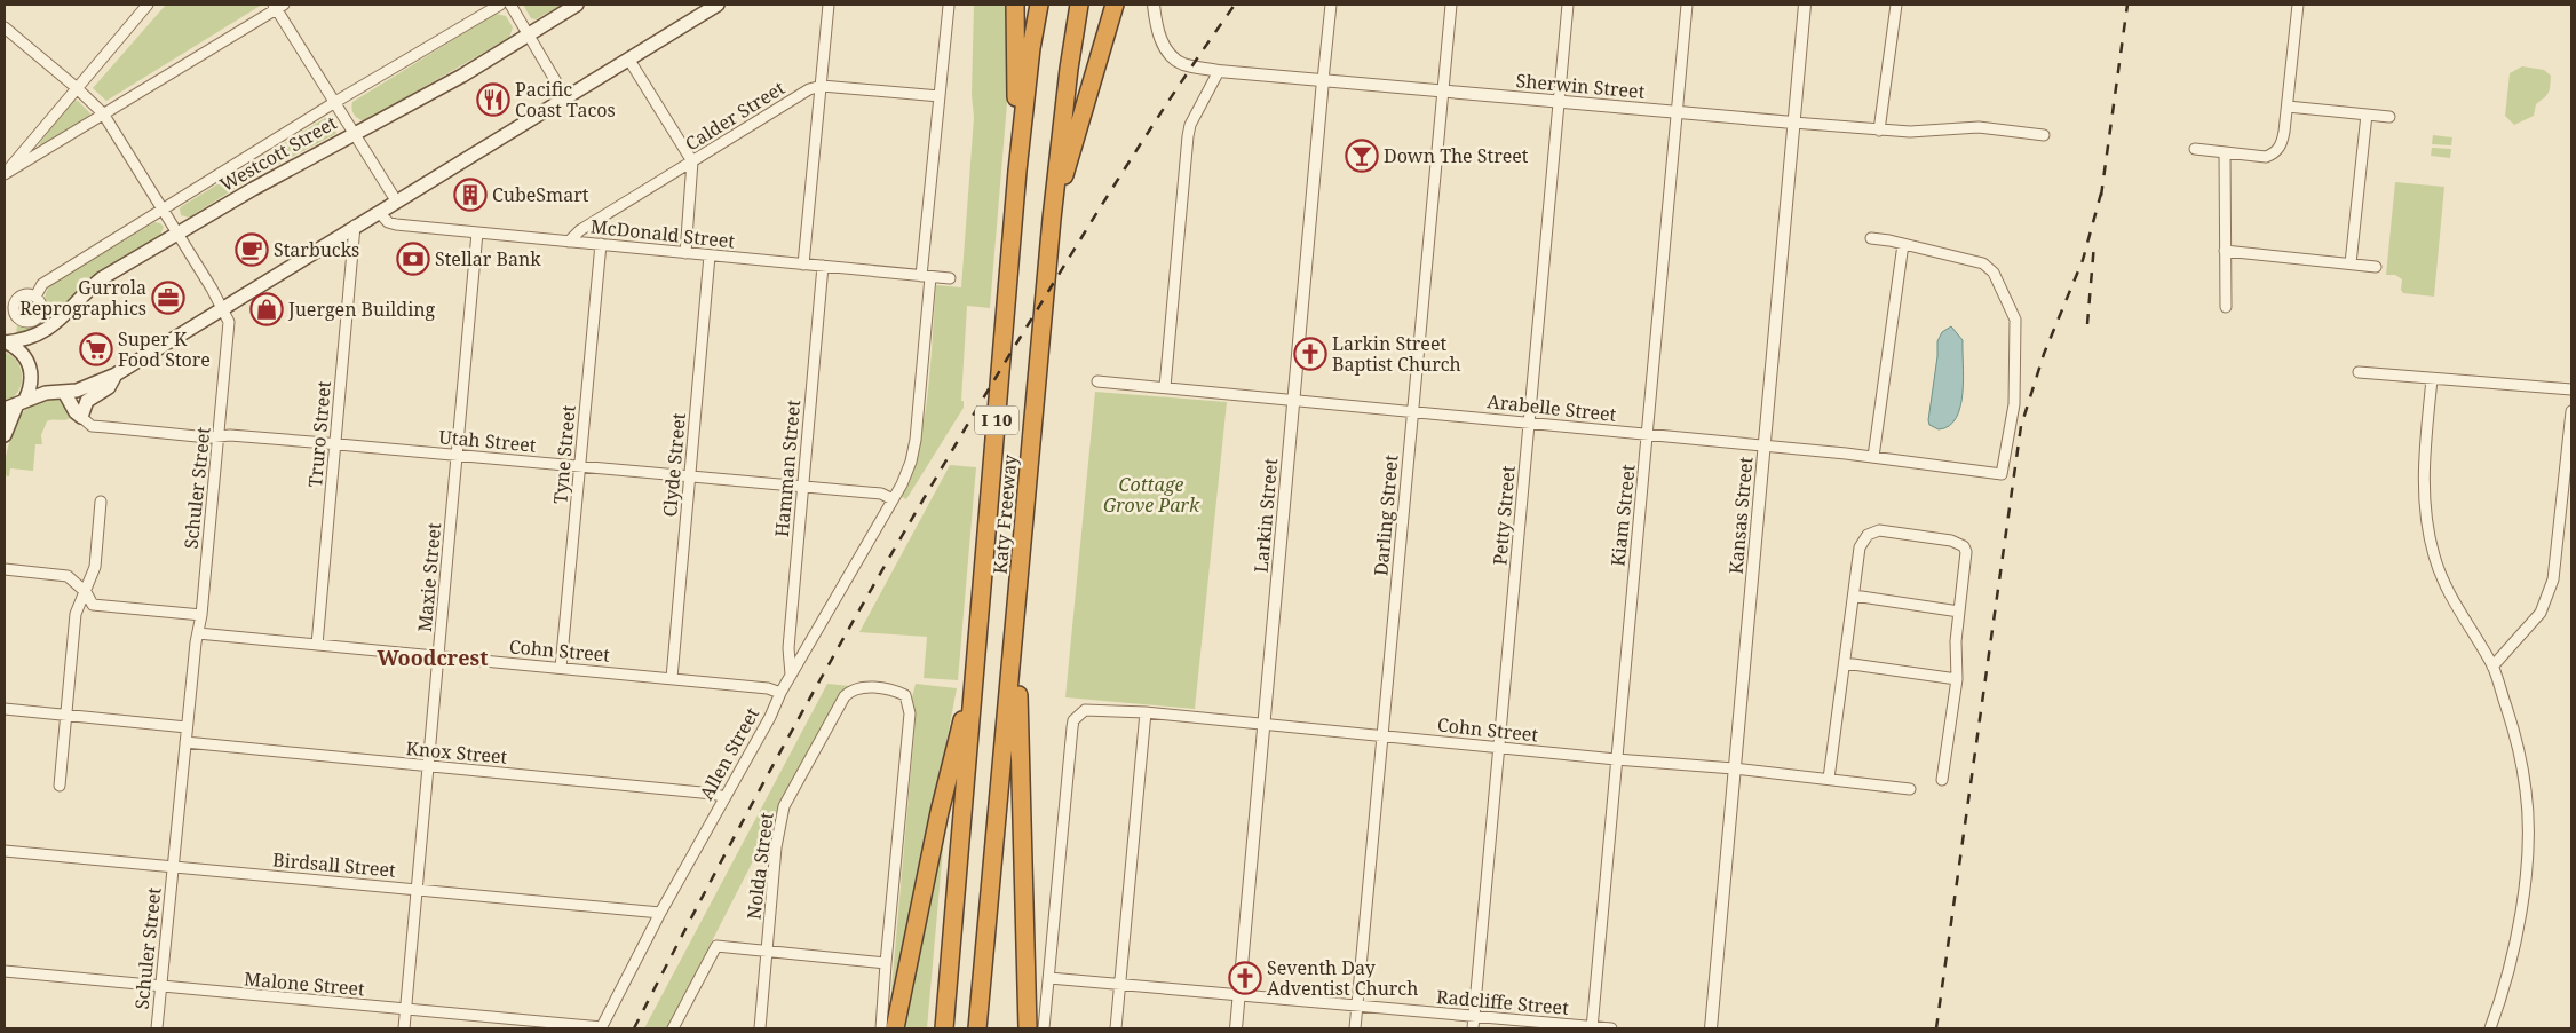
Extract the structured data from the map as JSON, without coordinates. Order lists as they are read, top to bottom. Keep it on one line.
{"streets":{"highway":["I 10","Katy Freeway"],"main road":["Westcott Street"],"street":["Sherwin Street","Calder Street","McDonald Street","Arabelle Street","Truro Street","Utah Street","Tyne Street","Clyde Street","Hamman Street","Schuler Street","Larkin Street","Darling Street","Petty Street","Kiam Street","Kansas Street","Maxie Street","Cohn Street","Knox Street","Allen Street","Birdsall Street","Nolda Street","Malone Street","Radcliffe Street"]},"crossings":[["Sherwin Street","Larkin Street"],["Sherwin Street","Darling Street"],["Sherwin Street","Petty Street"],["Sherwin Street","Kiam Street"],["Sherwin Street","Kansas Street"],["Calder Street","McDonald Street"],["Calder Street","Allen Street"],["Westcott Street","Schuler Street"],["McDonald Street","Tyne Street"],["McDonald Street","Clyde Street"],["McDonald Street","Hamman Street"],["McDonald Street","Maxie Street"],["McDonald Street","Allen Street"],["Arabelle Street","Larkin Street"],["Arabelle Street","Darling Street"],["Arabelle Street","Petty Street"],["Arabelle Street","Kiam Street"],["Arabelle Street","Kansas Street"],["Truro Street","Utah Street"],["Truro Street","Cohn Street"],["Utah Street","Tyne Street"],["Utah Street","Clyde Street"],["Utah Street","Hamman Street"],["Utah Street","Schuler Street"],["Utah Street","Maxie Street"],["Utah Street","Allen Street"],["Tyne Street","Cohn Street"],["Clyde Street","Cohn Street"],["Hamman Street","Allen Street"],["Schuler Street","Cohn Street"],["Schuler Street","Knox Street"],["Schuler Street","Birdsall Street"],["Schuler Street","Malone Street"],["Larkin Street","Cohn Street"],["Larkin Street","Radcliffe Street"],["Darling Street","Cohn Street"],["Darling Street","Radcliffe Street"],["Petty Street","Cohn Street"],["Petty Street","Radcliffe Street"],["Kiam Street","Cohn Street"],["Kiam Street","Radcliffe Street"],["Kansas Street","Cohn Street"],["Maxie Street","Cohn Street"],["Maxie Street","Knox Street"],["Maxie Street","Birdsall Street"],["Maxie Street","Malone Street"],["Cohn Street","Allen Street"],["Cohn Street","Radcliffe Street"],["Knox Street","Allen Street"],["Allen Street","Birdsall Street"],["Allen Street","Malone Street"]],"districts":["Woodcrest"],"parks":["Cottage Grove Park"],"places":{"restaurant":["Pacific Coast Tacos"],"bar":["Down The Street"],"building":["CubeSmart"],"cafe":["Starbucks"],"bank":["Stellar Bank"],"office":["Gurrola Reprographics"],"shop":["Juergen Building"],"supermarket":["Super K Food Store"],"church":["Larkin Street Baptist Church","Seventh Day Adventist Church"]}}
